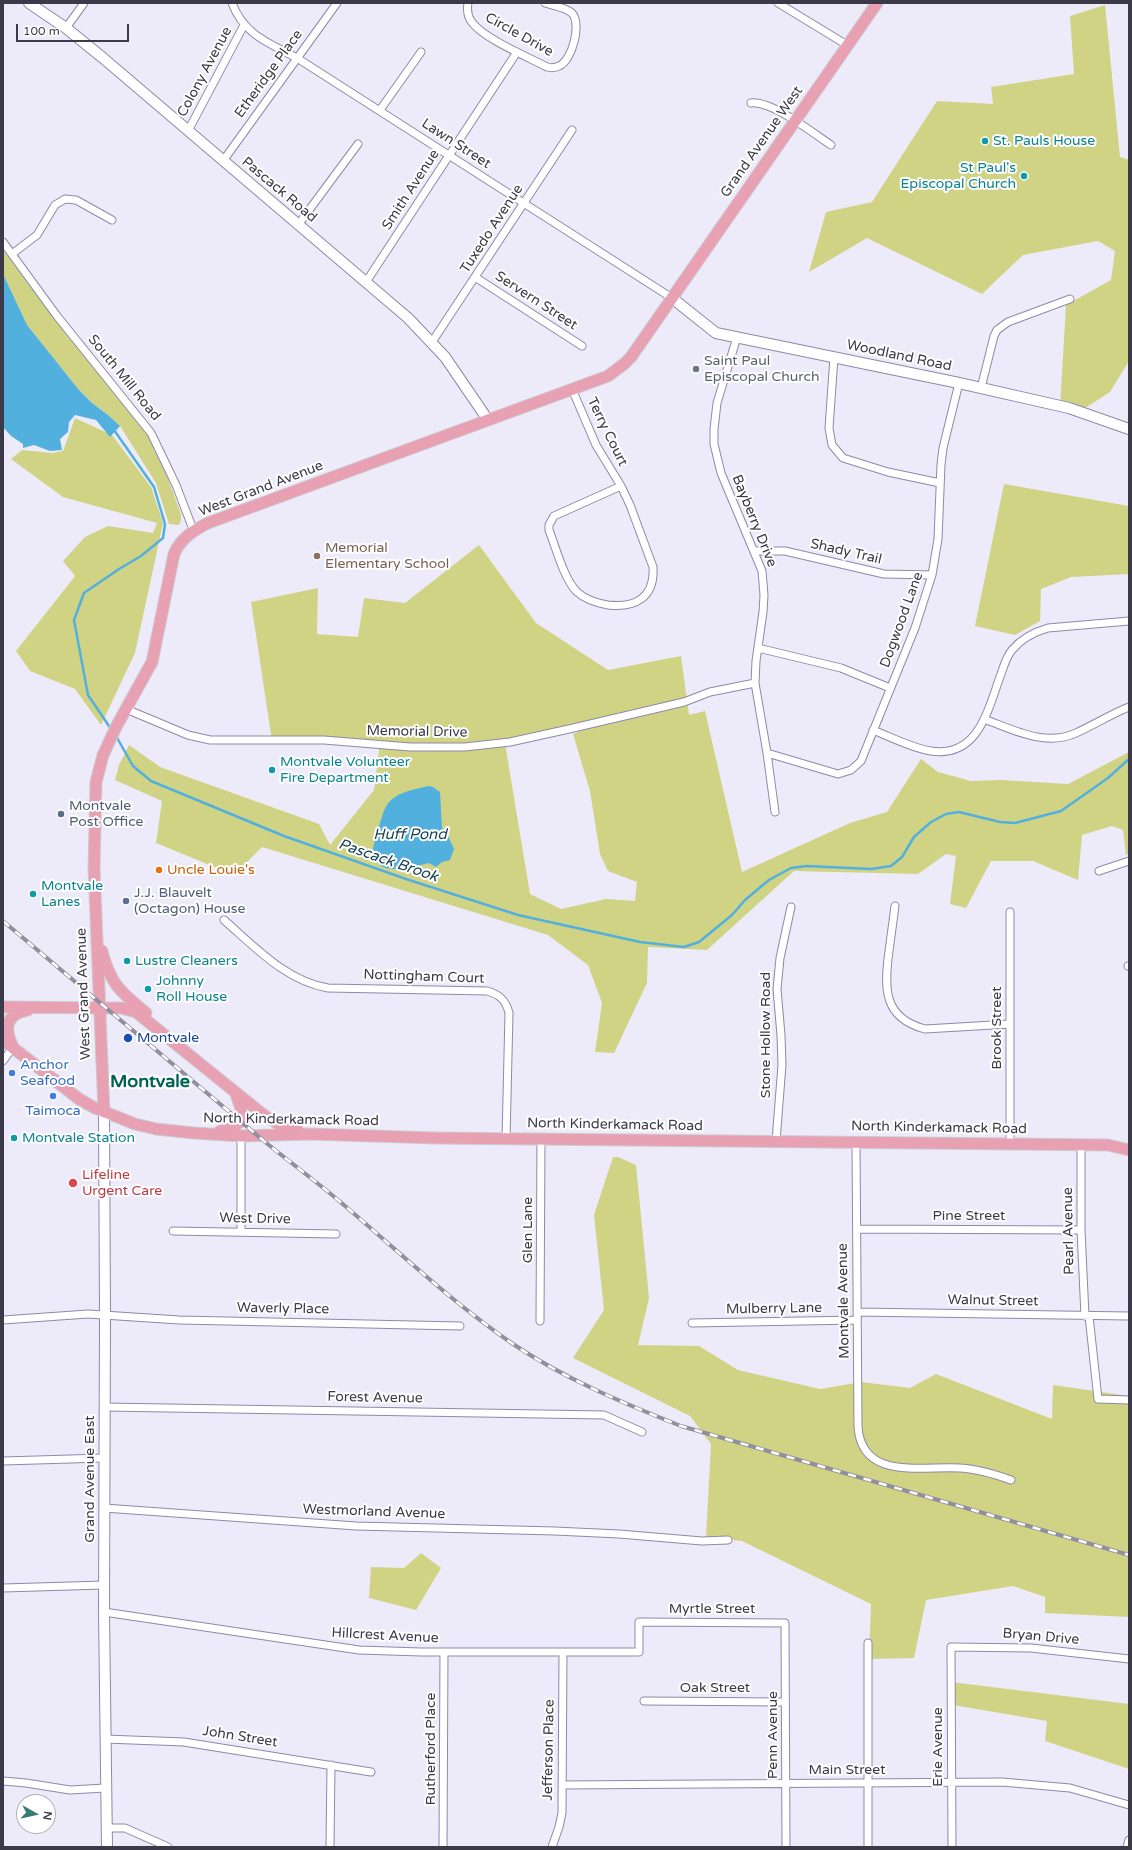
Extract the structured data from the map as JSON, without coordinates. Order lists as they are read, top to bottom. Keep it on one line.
{"streets":{"main road":["Grand Avenue West","West Grand Avenue","North Kinderkamack Road"],"street":["Circle Drive","Colony Avenue","Etheridge Place","Lawn Street","Pascack Road","Smith Avenue","Tuxedo Avenue","Servern Street","Woodland Road","South Mill Road","Terry Court","Bayberry Drive","Shady Trail","Dogwood Lane","Memorial Drive","Nottingham Court","Brook Street","Stone Hollow Road","Pine Street","West Drive","Glen Lane","Pearl Avenue","Montvale Avenue","Walnut Street","Waverly Place","Mulberry Lane","Forest Avenue","Grand Avenue East","Westmorland Avenue","Myrtle Street","Hillcrest Avenue","Bryan Drive","Oak Street","Penn Avenue","John Street","Erie Avenue","Rutherford Place","Jefferson Place","Main Street"]},"crossings":[["Circle Drive","Smith Avenue"],["Colony Avenue","Lawn Street"],["Colony Avenue","Pascack Road"],["Etheridge Place","Lawn Street"],["Etheridge Place","Pascack Road"],["Grand Avenue West","Lawn Street"],["Grand Avenue West","Woodland Road"],["Grand Avenue West","West Grand Avenue"],["Lawn Street","Smith Avenue"],["Lawn Street","Tuxedo Avenue"],["Lawn Street","Woodland Road"],["Lawn Street","West Grand Avenue"],["Pascack Road","Smith Avenue"],["Pascack Road","Tuxedo Avenue"],["Pascack Road","West Grand Avenue"],["Tuxedo Avenue","Servern Street"],["Woodland Road","West Grand Avenue"],["Woodland Road","Bayberry Drive"],["Woodland Road","Dogwood Lane"],["South Mill Road","West Grand Avenue"],["Terry Court","West Grand Avenue"],["West Grand Avenue","Memorial Drive"],["West Grand Avenue","North Kinderkamack Road"],["West Grand Avenue","Grand Avenue East"],["Bayberry Drive","Shady Trail"],["Bayberry Drive","Dogwood Lane"],["Bayberry Drive","Memorial Drive"],["Shady Trail","Dogwood Lane"],["Nottingham Court","North Kinderkamack Road"],["Brook Street","North Kinderkamack Road"],["Stone Hollow Road","North Kinderkamack Road"],["North Kinderkamack Road","Glen Lane"],["North Kinderkamack Road","Pearl Avenue"],["North Kinderkamack Road","Montvale Avenue"],["North Kinderkamack Road","Grand Avenue East"],["Pine Street","Pearl Avenue"],["Pine Street","Montvale Avenue"],["Pearl Avenue","Walnut Street"],["Montvale Avenue","Walnut Street"],["Montvale Avenue","Mulberry Lane"],["Waverly Place","Grand Avenue East"],["Forest Avenue","Grand Avenue East"],["Grand Avenue East","Westmorland Avenue"],["Grand Avenue East","Hillcrest Avenue"],["Grand Avenue East","John Street"],["Myrtle Street","Hillcrest Avenue"],["Myrtle Street","Penn Avenue"],["Hillcrest Avenue","Rutherford Place"],["Hillcrest Avenue","Jefferson Place"],["Bryan Drive","Erie Avenue"],["Oak Street","Penn Avenue"],["Penn Avenue","Main Street"],["Erie Avenue","Main Street"],["Jefferson Place","Main Street"]],"districts":["Montvale"],"water":["Huff Pond","Pascack Brook"],"places":["St. Pauls House","St Paul's Episcopal Church","Saint Paul Episcopal Church","Memorial Elementary School","Montvale Volunteer Fire Department","Montvale Post Office","Uncle Louie's","Montvale Lanes","J.J. Blauvelt (Octagon) House","Lustre Cleaners","Johnny Roll House","Montvale","Anchor Seafood","Taimoca","Montvale Station","Lifeline Urgent Care"],"scale_bar":"100 m","north":"right"}
